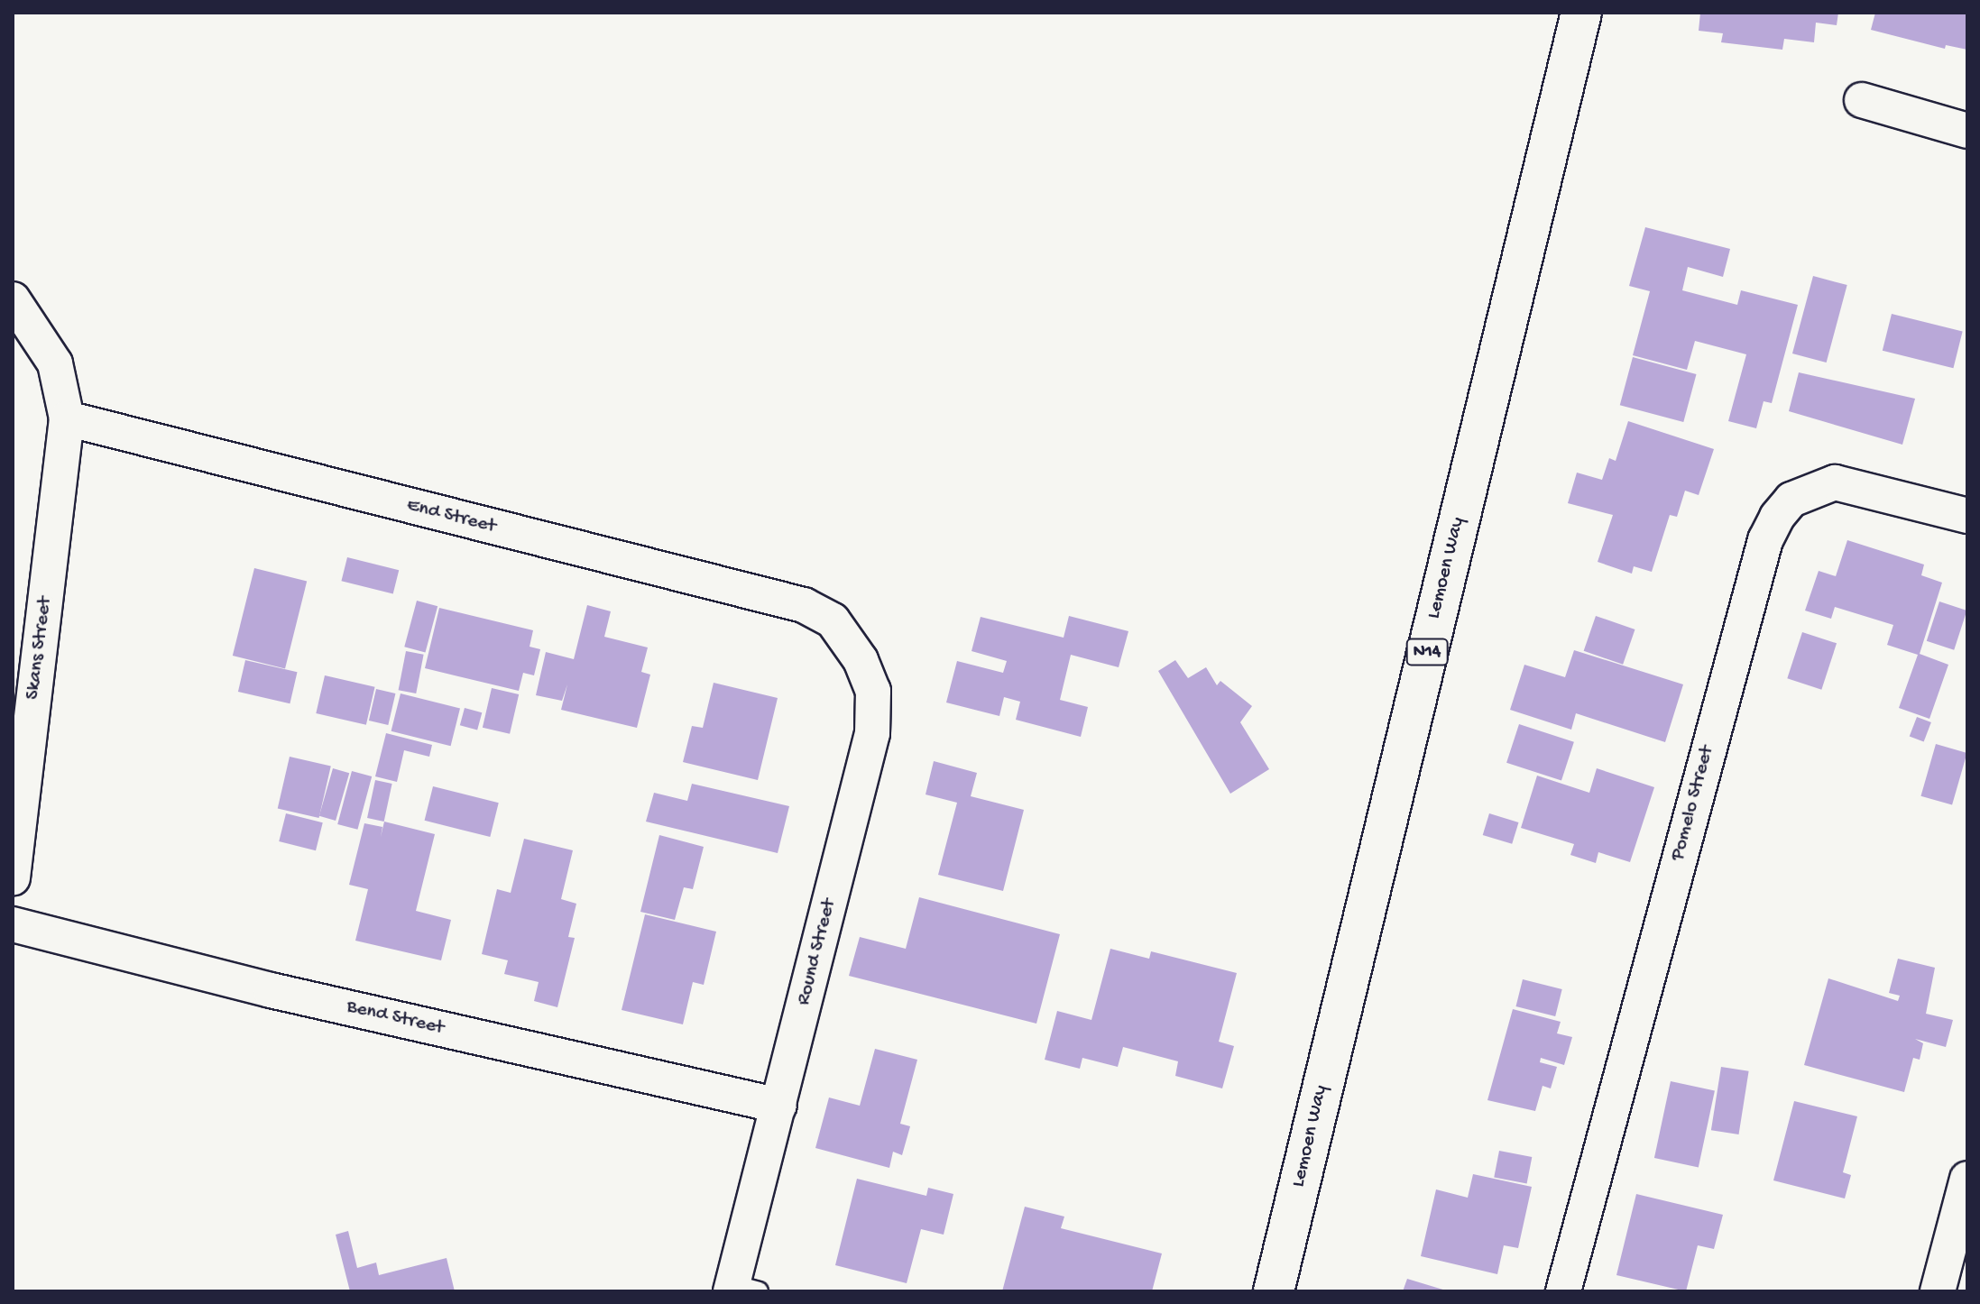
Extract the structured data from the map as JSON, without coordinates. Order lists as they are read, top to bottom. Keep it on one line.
{"streets":{"highway":["Lemoen Way","N14"],"street":["End Street","Skans Street","Pomelo Street","Round Street","Bend Street"]},"crossings":[["End Street","Skans Street"],["End Street","Round Street"],["Round Street","Bend Street"]]}
